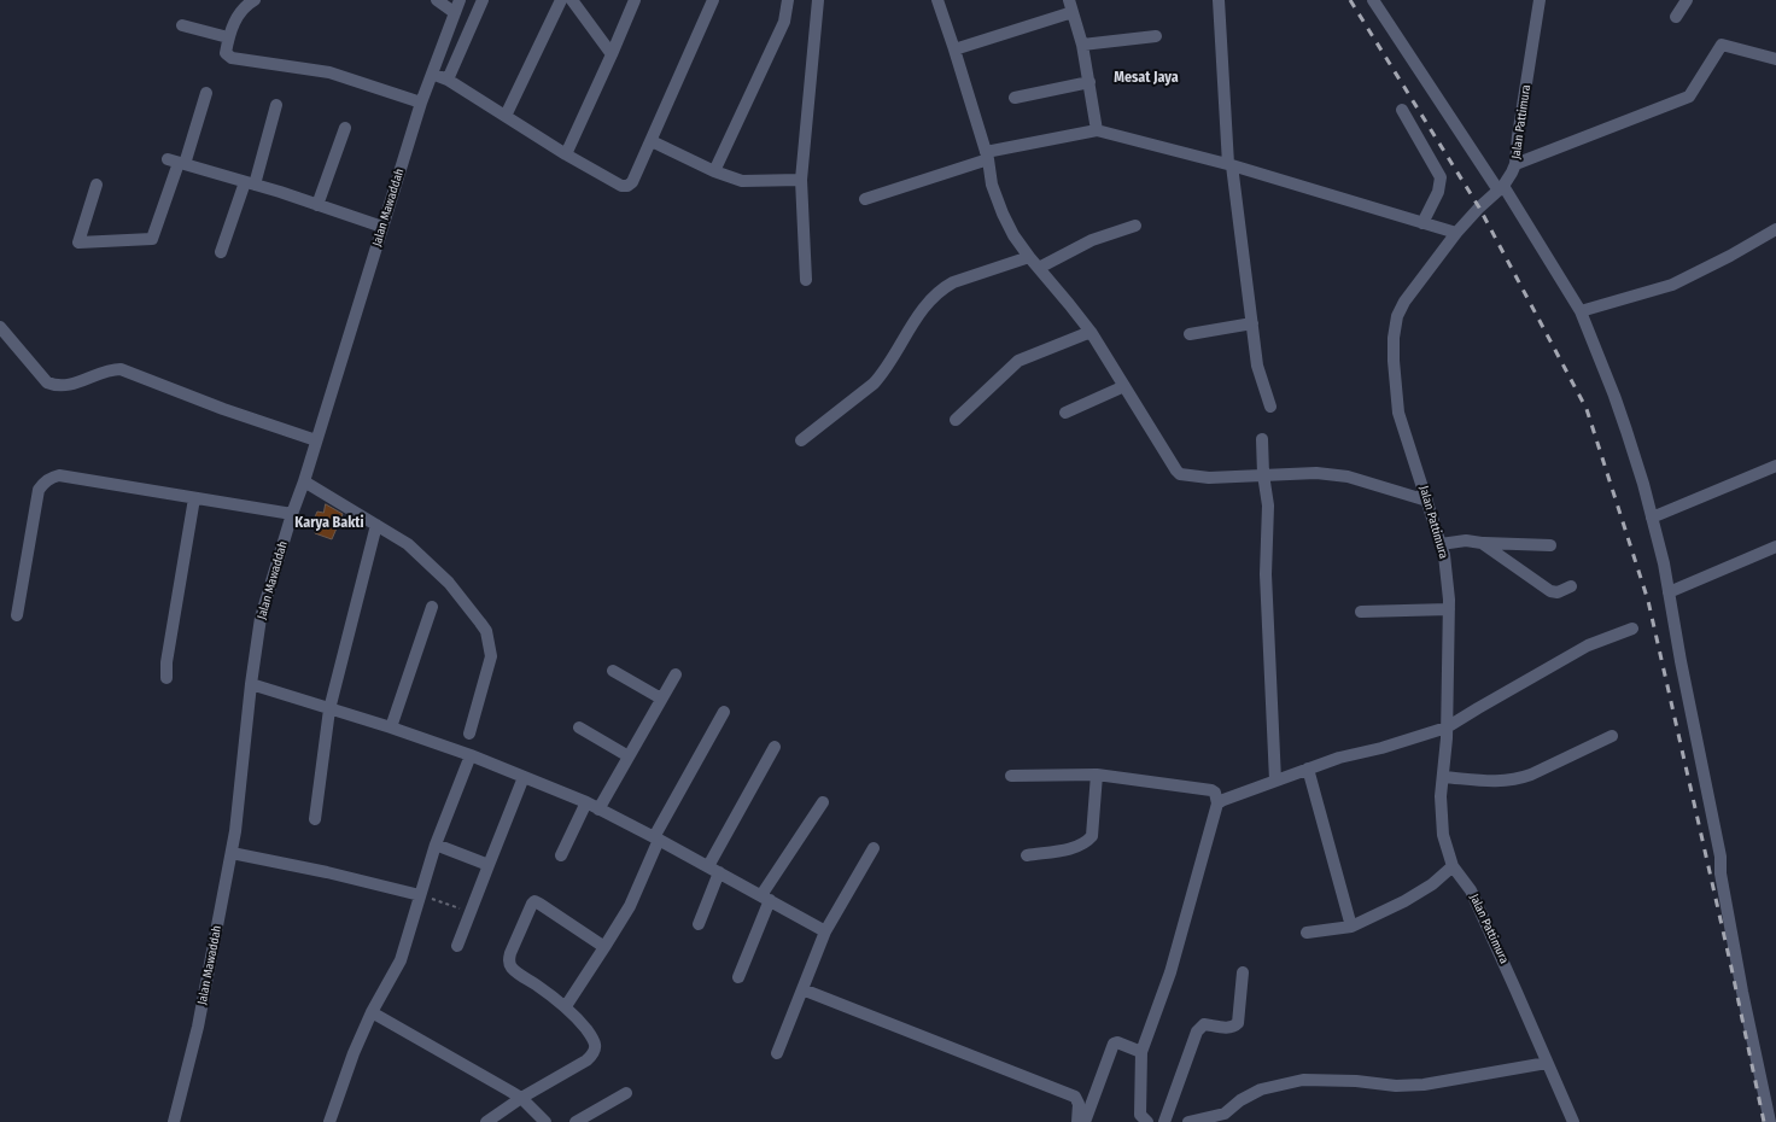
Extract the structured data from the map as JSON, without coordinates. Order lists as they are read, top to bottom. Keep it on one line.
{"streets":{"street":["Jalan Pattimura","Jalan Mawaddah"]},"districts":["Mesat Jaya","Karya Bakti"]}
